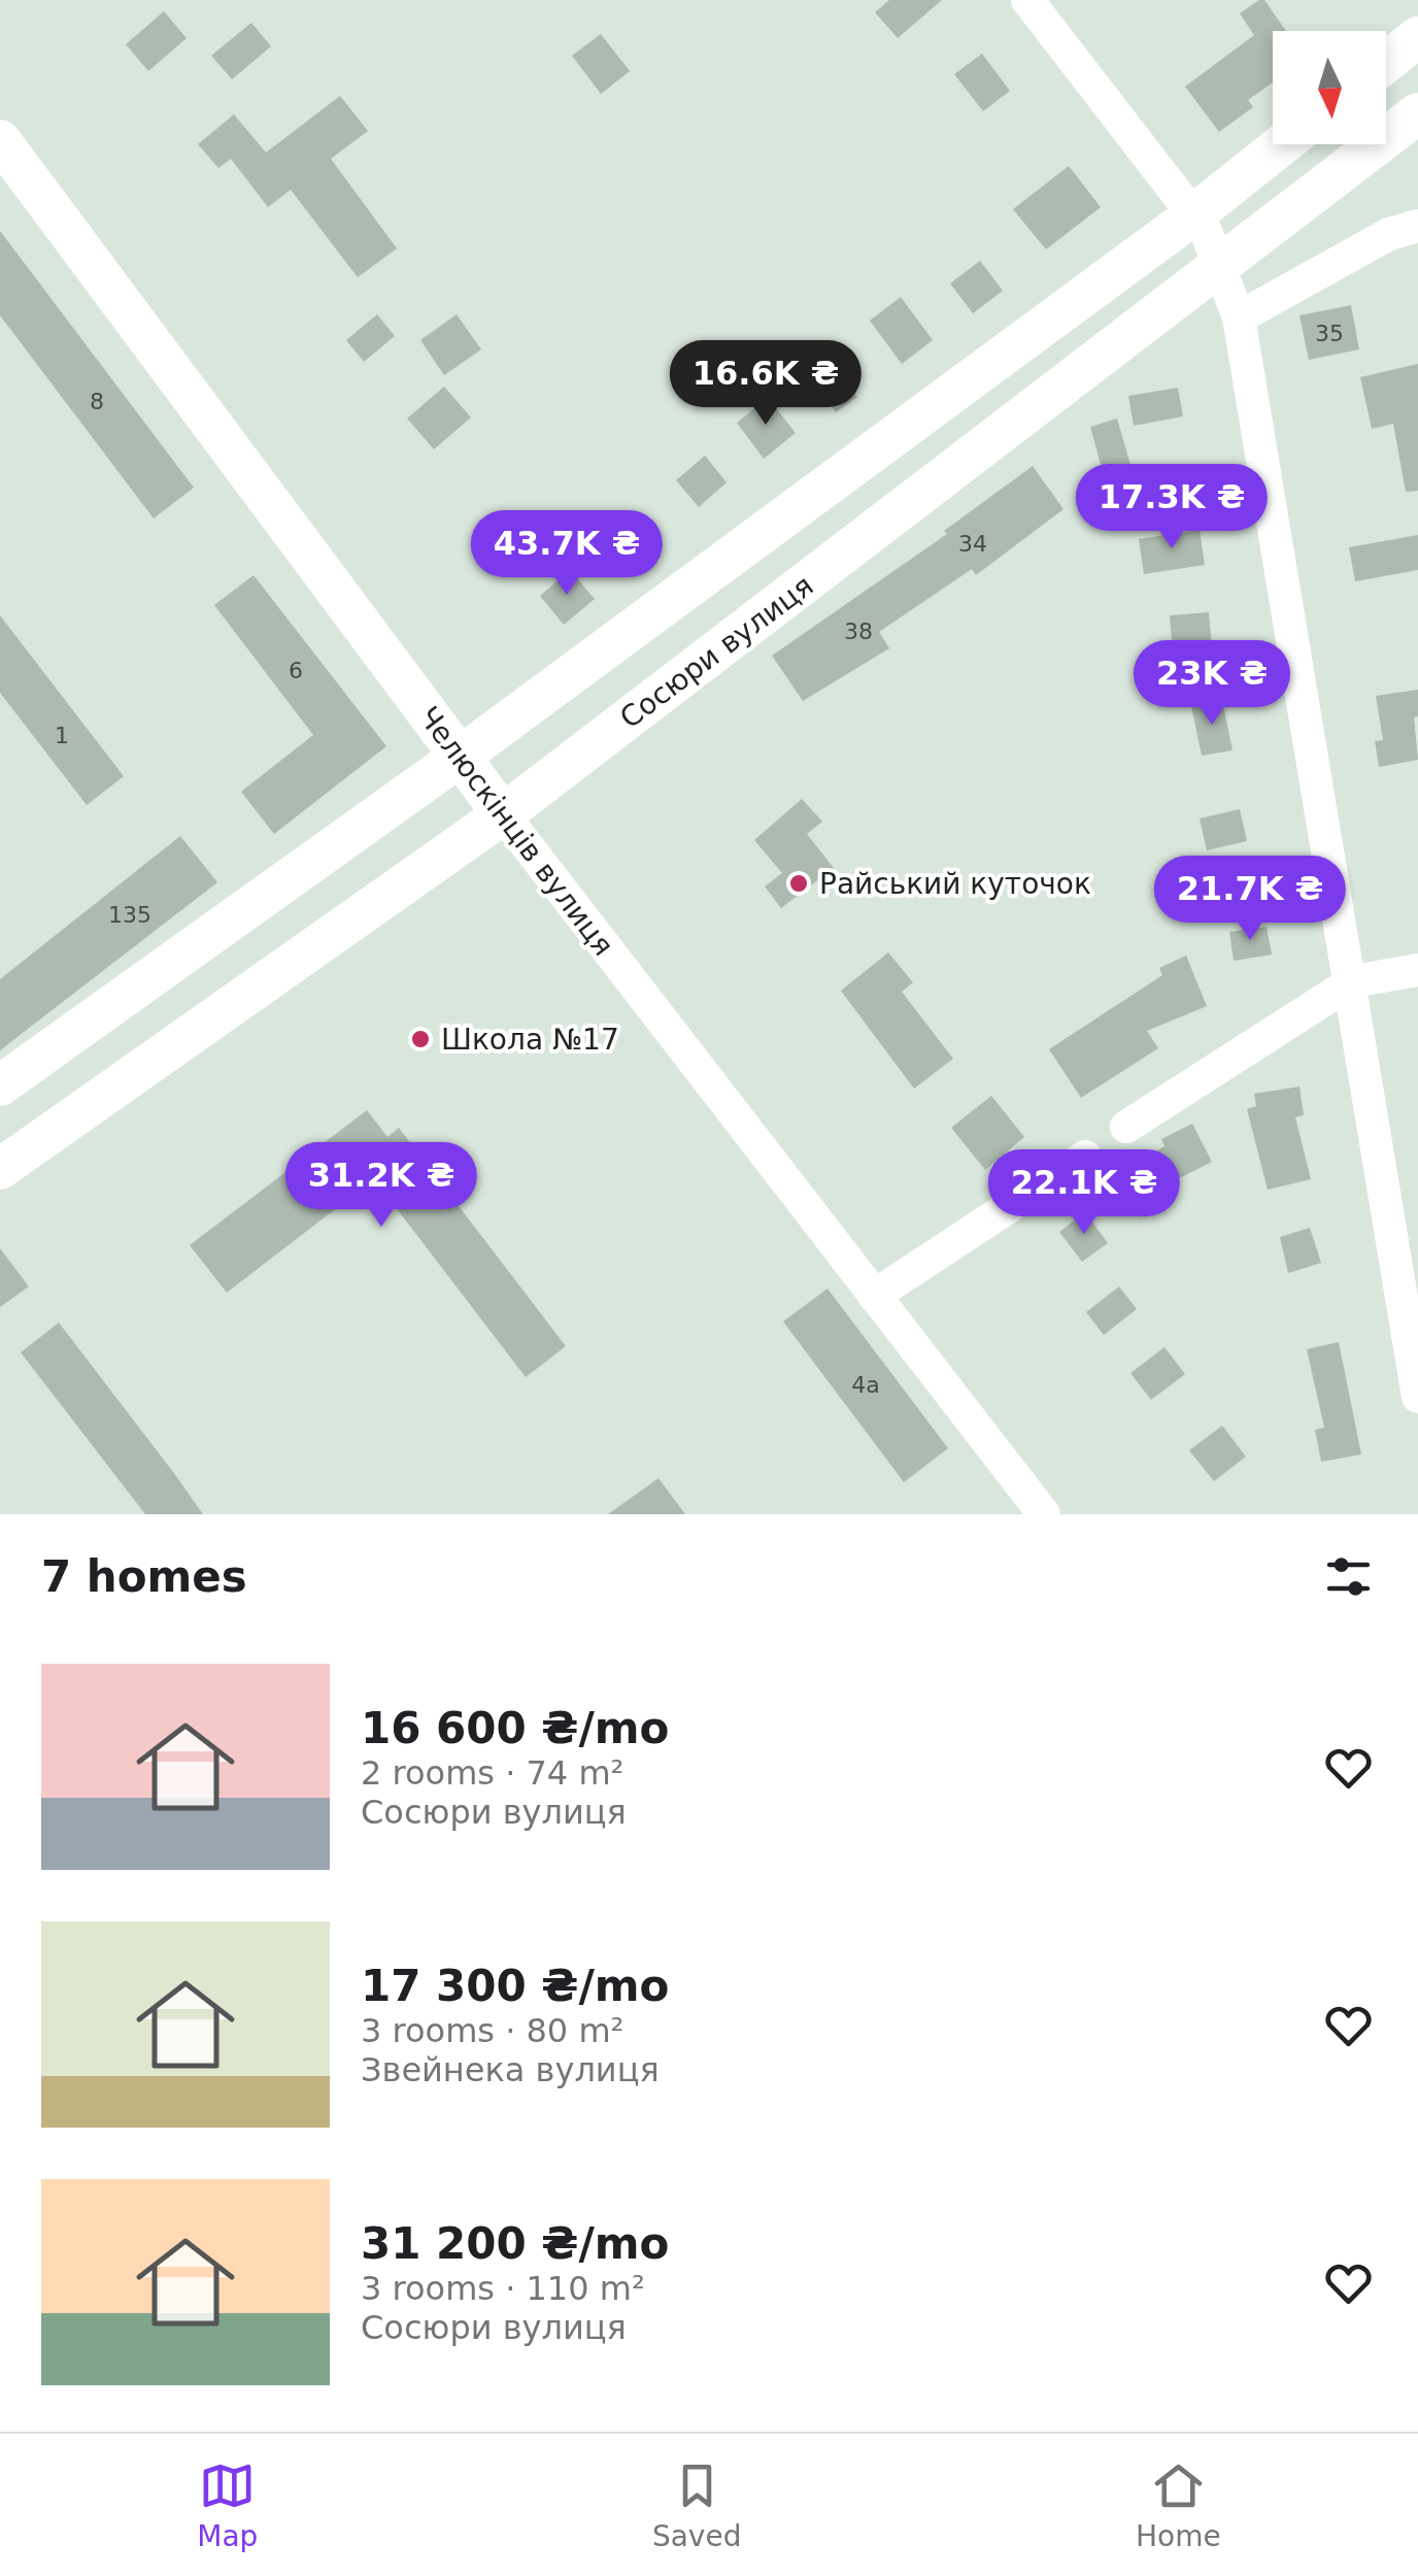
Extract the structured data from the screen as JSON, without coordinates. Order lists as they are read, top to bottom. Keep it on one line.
{"streets":{"street":["Сосюри вулиця","Челюскінців вулиця"]},"crossings":[["Сосюри вулиця","Челюскінців вулиця"]],"places":["Райський куточок","Школа №17"],"house_numbers":["35","8","34","38","6","1","135","4а"],"north":"bottom","page":{"price":["16.6K ₴","17.3K ₴","43.7K ₴","23K ₴","21.7K ₴","31.2K ₴","22.1K ₴"],"heading":"7 homes","list":[{"name":"16 600 ₴/mo","note":"2 rooms · 74 m² · Сосюри вулиця"},{"name":"17 300 ₴/mo","note":"3 rooms · 80 m² · Звейнека вулиця"},{"name":"31 200 ₴/mo","note":"3 rooms · 110 m² · Сосюри вулиця"}],"tabs":["Map","Saved","Home"]}}
